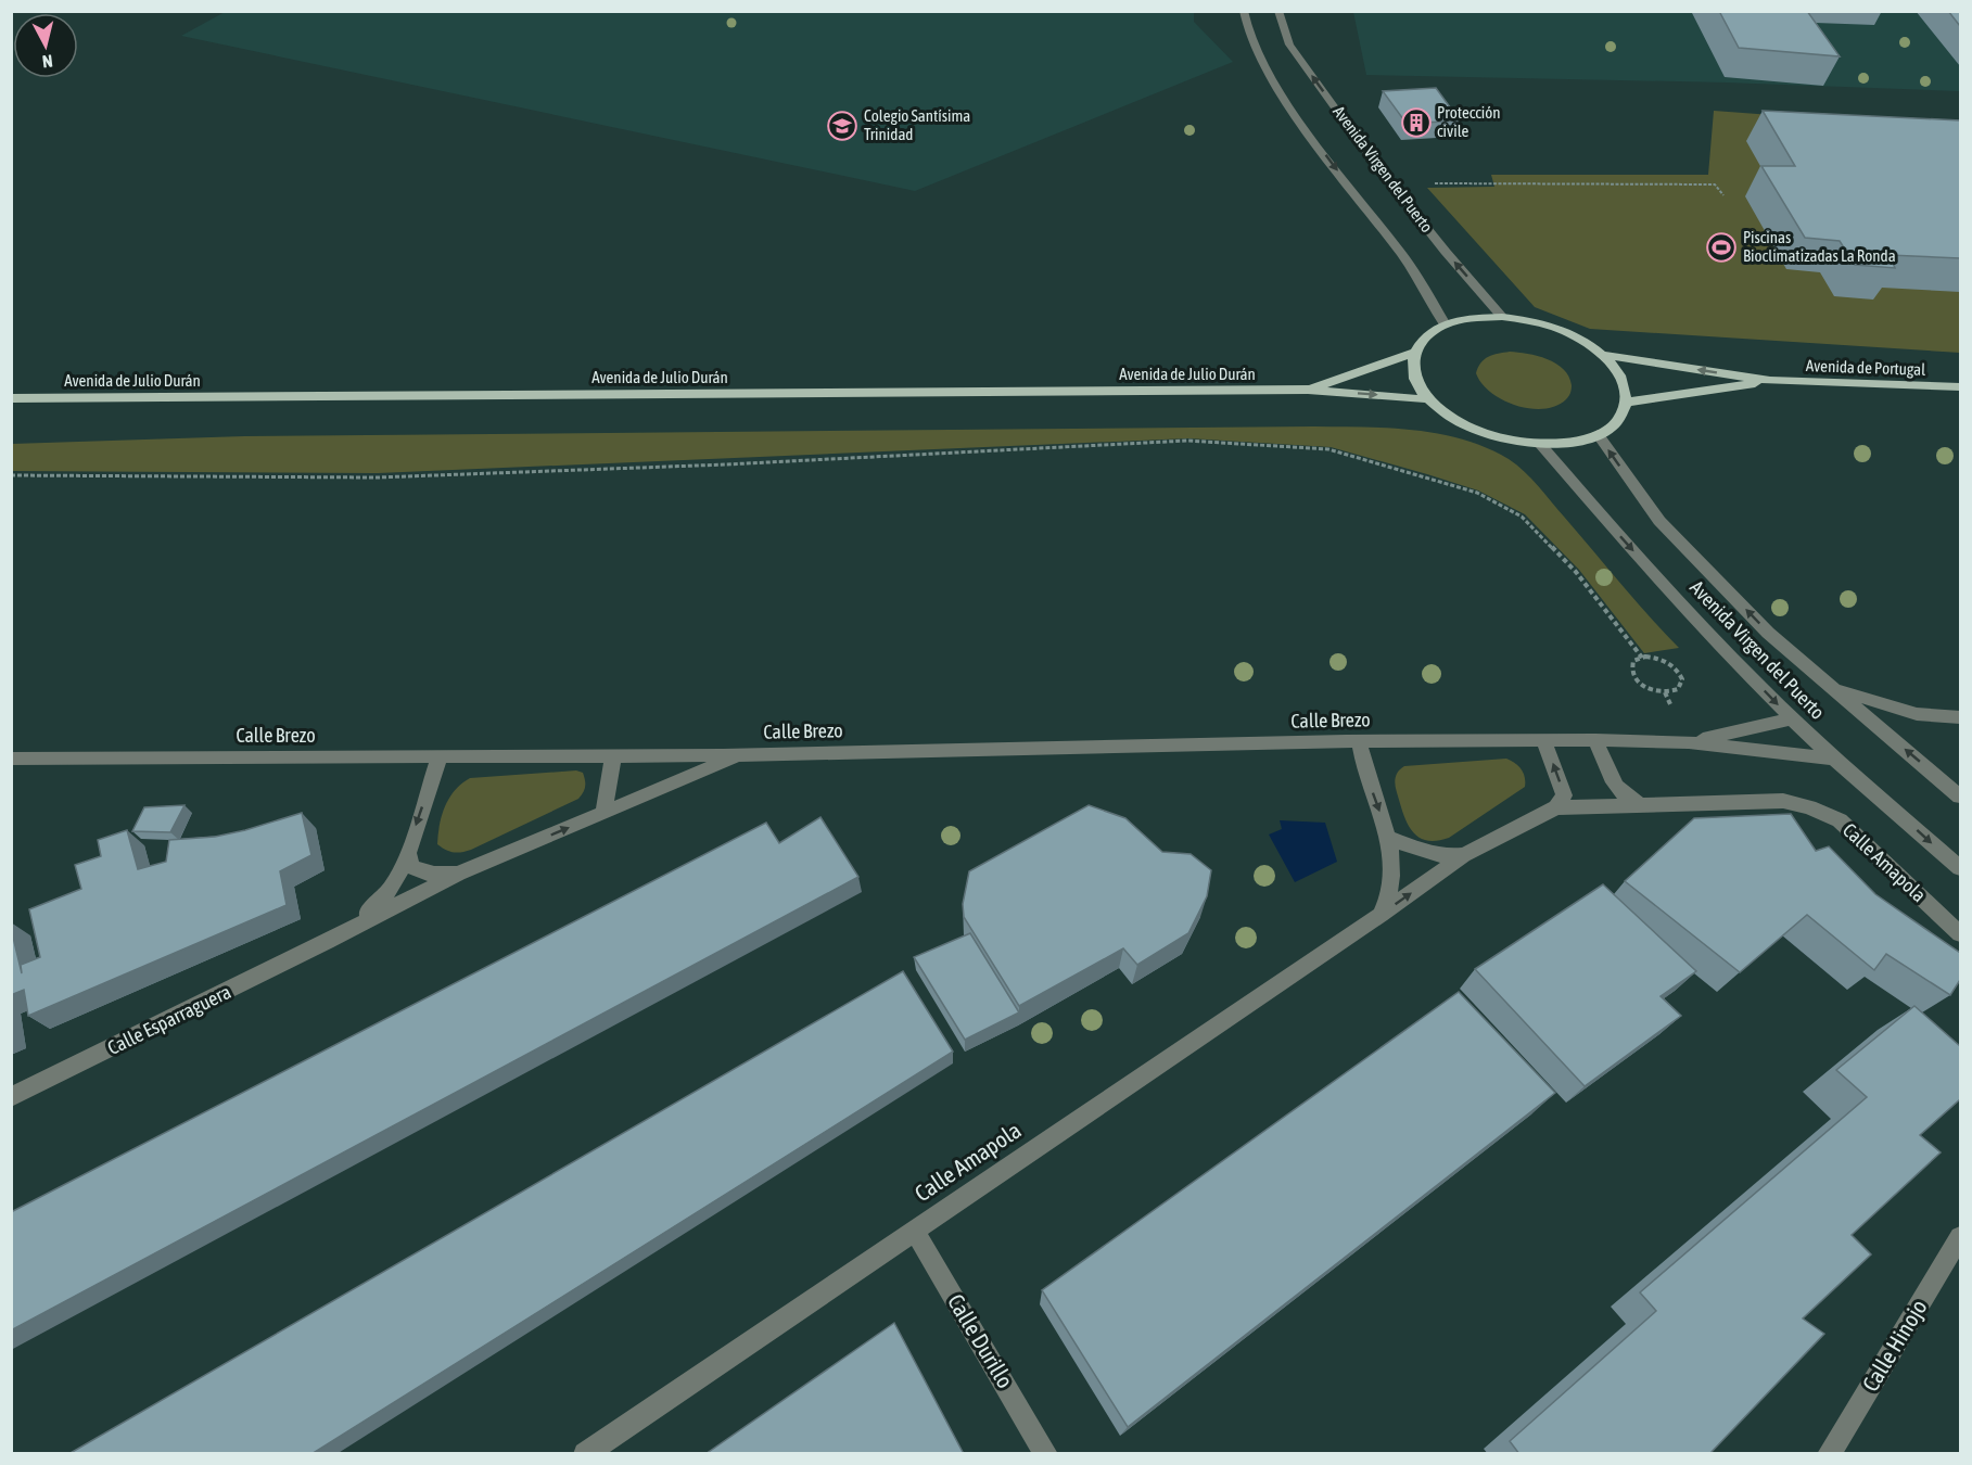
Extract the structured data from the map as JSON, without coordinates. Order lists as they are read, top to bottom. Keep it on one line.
{"streets":{"main road":["Avenida de Portugal","Avenida de Julio Durán"],"street":["Avenida Virgen del Puerto","Calle Brezo","Calle Amapola","Calle Esparraguera","Calle Durillo","Calle Hinojo"]},"crossings":[["Avenida Virgen del Puerto","Avenida de Portugal"],["Avenida Virgen del Puerto","Avenida de Julio Durán"],["Avenida de Portugal","Avenida de Julio Durán"],["Calle Amapola","Calle Durillo"]],"places":{"building":["Protección civile"],"school or university":["Colegio Santísima Trinidad"],"sports":["Piscinas Bioclimatizadas La Ronda"]},"north":"bottom"}
